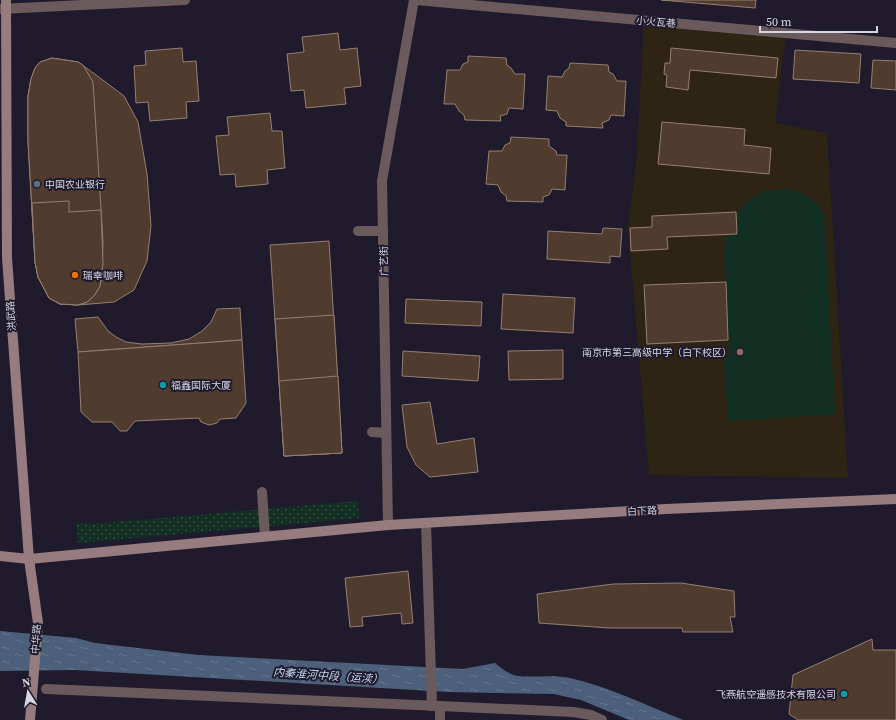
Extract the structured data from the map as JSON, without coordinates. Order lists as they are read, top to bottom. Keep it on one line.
{"streets":{"main road":["洪武路","白下路","中华路"],"street":["小火瓦巷","广艺街"]},"crossings":[["小火瓦巷","广艺街"],["广艺街","白下路"],["洪武路","白下路"],["洪武路","中华路"],["白下路","中华路"]],"water":["内秦淮河中段（运渎）"],"places":["中国农业银行","瑞幸咖啡","南京市第三高级中学（白下校区）","福鑫国际大厦","飞燕航空遥感技术有限公司"],"scale_bar":"50 m","north":"top"}
